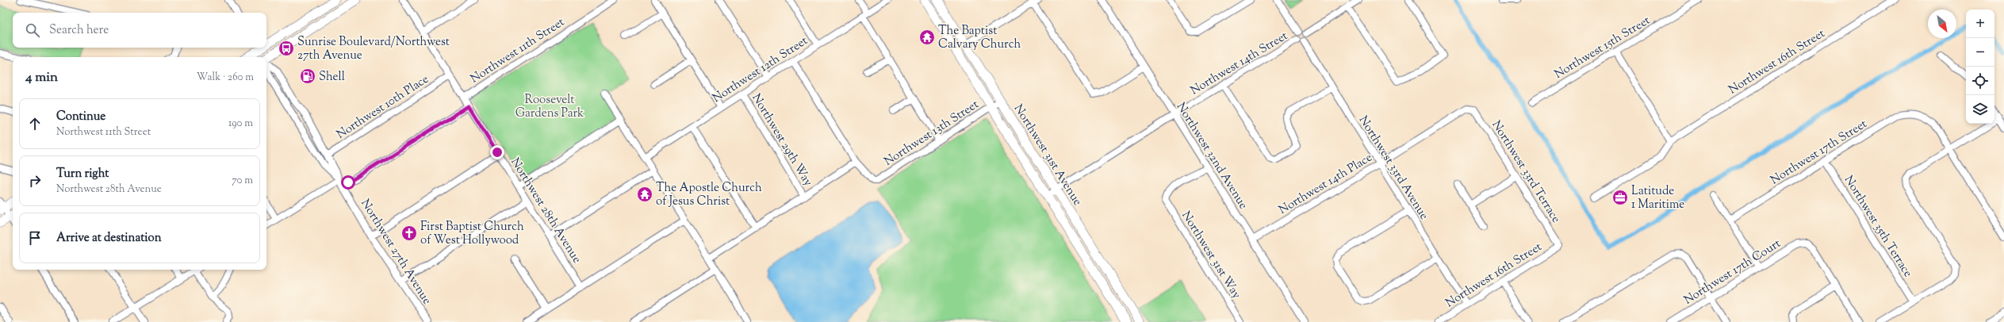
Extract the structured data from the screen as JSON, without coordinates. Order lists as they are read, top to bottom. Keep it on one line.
{"streets":{"main road":["Northwest 31st Avenue"],"street":["Northwest 15th Street","Northwest 11th Street","Northwest 16th Street","Northwest 14th Street","Northwest 12th Street","Northwest 10th Place","Northwest 13th Street","Northwest 29th Way","Northwest 17th Street","Northwest 32nd Avenue","Northwest 33rd Avenue","Northwest 33rd Terrace","Northwest 14th Place","Northwest 28th Avenue","Northwest 35th Terrace","Northwest 27th Avenue","Northwest 31st Way","Northwest 17th Court"]},"crossings":[["Northwest 11th Street","Northwest 28th Avenue"],["Northwest 16th Street","Northwest 33rd Avenue"],["Northwest 16th Street","Northwest 33rd Terrace"],["Northwest 14th Street","Northwest 31st Avenue"],["Northwest 14th Street","Northwest 32nd Avenue"],["Northwest 14th Street","Northwest 33rd Avenue"],["Northwest 12th Street","Northwest 29th Way"],["Northwest 10th Place","Northwest 28th Avenue"],["Northwest 10th Place","Northwest 27th Avenue"],["Northwest 13th Street","Northwest 31st Avenue"],["Northwest 17th Street","Northwest 35th Terrace"],["Northwest 32nd Avenue","Northwest 14th Place"],["Northwest 32nd Avenue","Northwest 31st Way"],["Northwest 33rd Avenue","Northwest 14th Place"],["Northwest 33rd Terrace","Northwest 14th Place"]],"parks":["Roosevelt Gardens Park"],"places":{"temple":["The Baptist Calvary Church","The Apostle Church of Jesus Christ"],"bus stop":["Sunrise Boulevard/Northwest 27th Avenue"],"fuel station":["Shell"],"office":["Latitude 1 Maritime"],"church":["First Baptist Church of West Hollywood"]},"north":"bottom right","page":{"map_buttons":["+","−"],"search":"Search here","heading":["4 min","Walk · 260 m"],"list":[["Continue","Northwest 11th Street","190 m"],["Turn right","Northwest 28th Avenue","70 m"],"Arrive at destination"]}}
